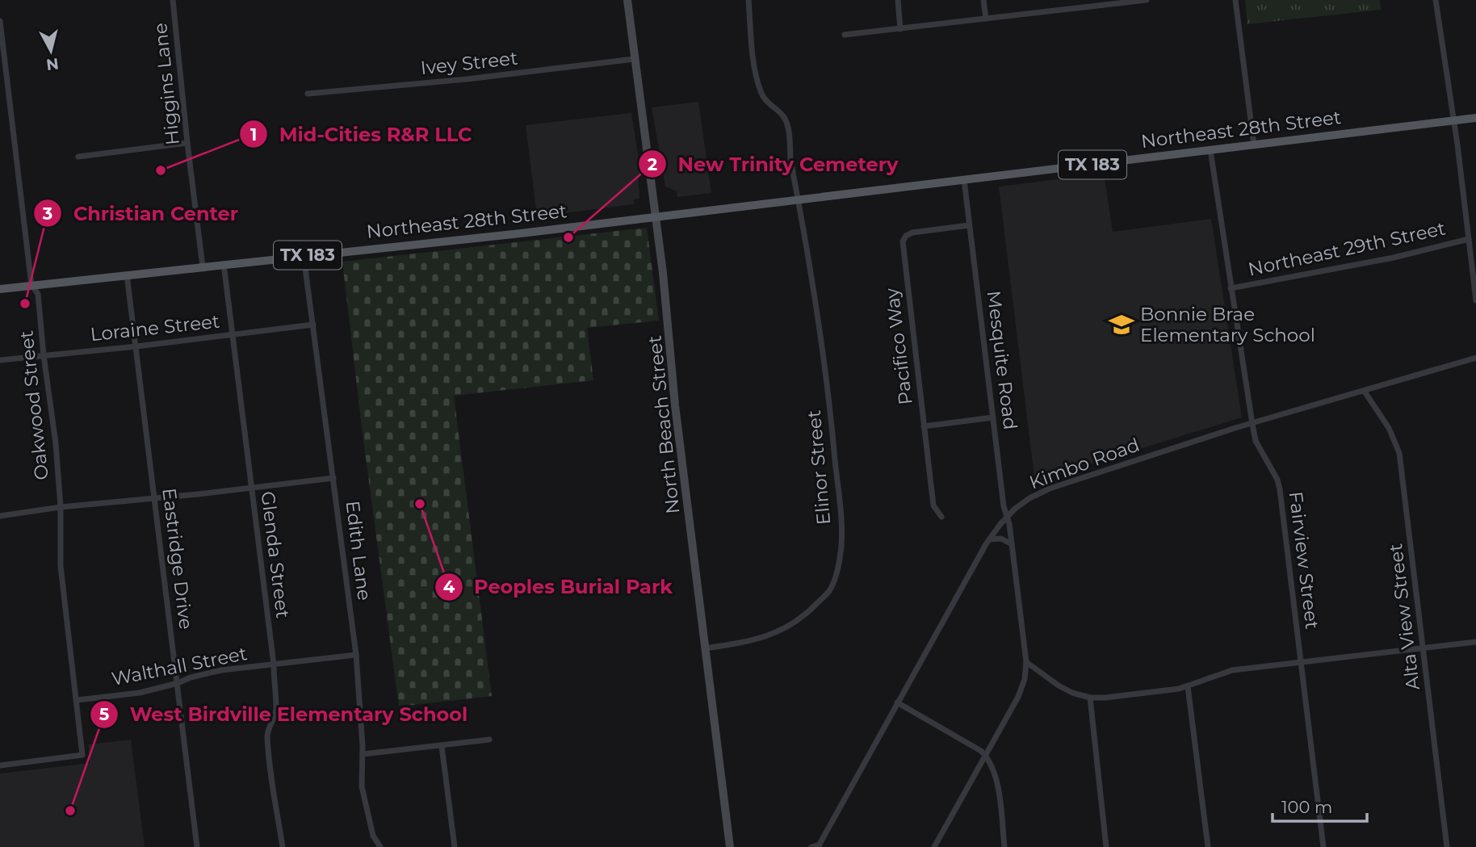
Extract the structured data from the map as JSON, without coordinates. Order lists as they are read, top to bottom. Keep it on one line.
{"streets":{"main road":["Northeast 28th Street","TX 183","North Beach Street"],"street":["Ivey Street","Higgins Lane","Northeast 29th Street","Loraine Street","Pacifico Way","Mesquite Road","Oakwood Street","Kimbo Road","Elinor Street","Edith Lane","Glenda Street","Eastridge Drive","Fairview Street","Alta View Street","Walthall Street"]},"crossings":[["Ivey Street","North Beach Street"],["Higgins Lane","Northeast 28th Street"],["Northeast 28th Street","Mesquite Road"],["Northeast 28th Street","Oakwood Street"],["Northeast 28th Street","North Beach Street"],["Northeast 28th Street","Elinor Street"],["Northeast 28th Street","Edith Lane"],["Northeast 28th Street","Glenda Street"],["Northeast 28th Street","Eastridge Drive"],["Northeast 28th Street","Fairview Street"],["Northeast 29th Street","Fairview Street"],["Loraine Street","Oakwood Street"],["Loraine Street","Edith Lane"],["Loraine Street","Glenda Street"],["Loraine Street","Eastridge Drive"],["Pacifico Way","Mesquite Road"],["Mesquite Road","Kimbo Road"],["Oakwood Street","Walthall Street"],["North Beach Street","Elinor Street"],["Kimbo Road","Fairview Street"],["Kimbo Road","Alta View Street"],["Edith Lane","Walthall Street"],["Glenda Street","Walthall Street"],["Eastridge Drive","Walthall Street"]],"places":{"other":["Mid-Cities R&R LLC","New Trinity Cemetery","Christian Center","Peoples Burial Park","West Birdville Elementary School"],"school or university":["Bonnie Brae Elementary School"]},"scale_bar":"100 m","north":"bottom"}
